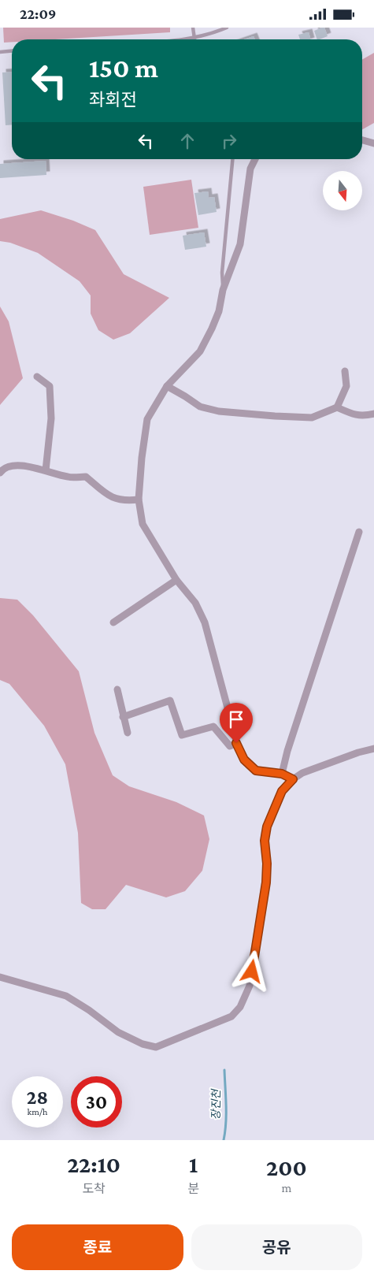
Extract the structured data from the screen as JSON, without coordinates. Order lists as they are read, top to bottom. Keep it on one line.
{"water":["장진천"],"north":"bottom","page":{"status":"22:09","turn":["150 m","좌회전"],"speed":"28 km/h","limit":"30","eta":["22:10","도착","1","분","200","m"],"buttons":["종료","공유"]}}
